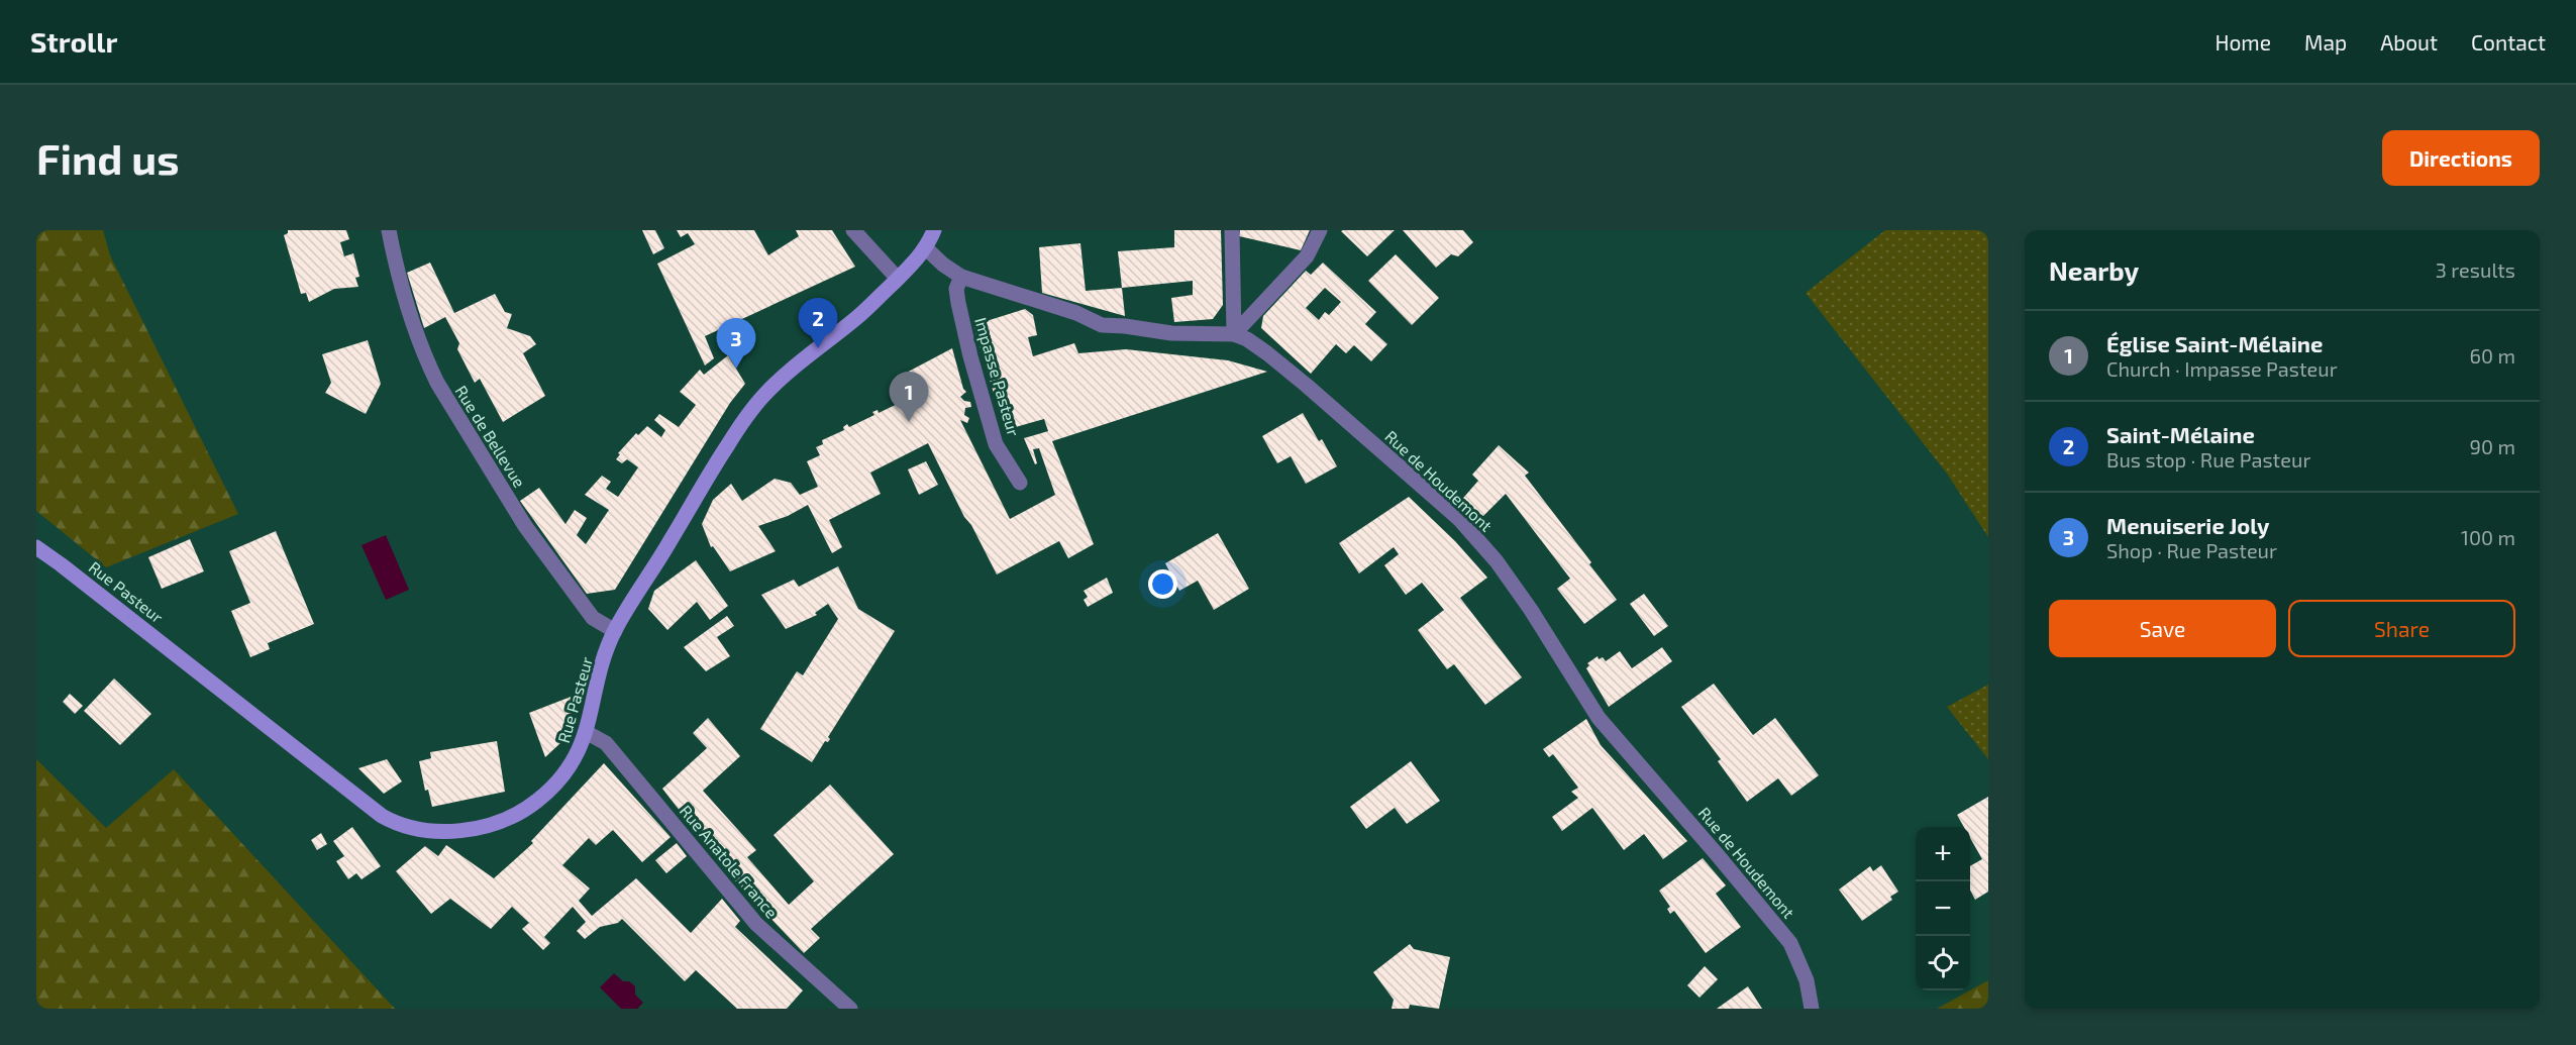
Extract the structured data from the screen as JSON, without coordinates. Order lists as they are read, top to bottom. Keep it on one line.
{"streets":{"street":["Impasse Pasteur","Rue de Bellevue","Rue de Houdemont","Rue Pasteur","Rue Anatole France"]},"crossings":[["Impasse Pasteur","Rue de Houdemont"],["Rue de Bellevue","Rue Pasteur"],["Rue de Houdemont","Rue Pasteur"],["Rue Pasteur","Rue Anatole France"]],"page":{"header":"Strollr","nav":["Home","Map","About","Contact"],"buttons":["Directions",["Save","Share"]],"title":"Find us","heading":["Nearby","3 results"],"pins":["2","3","1"],"list":[{"mark":"1","name":"Église Saint-Mélaine","note":"Church · Impasse Pasteur","value":"60 m"},{"mark":"2","name":"Saint-Mélaine","note":"Bus stop · Rue Pasteur","value":"90 m"},{"mark":"3","name":"Menuiserie Joly","note":"Shop · Rue Pasteur","value":"100 m"}],"map_buttons":["+","−"]}}
